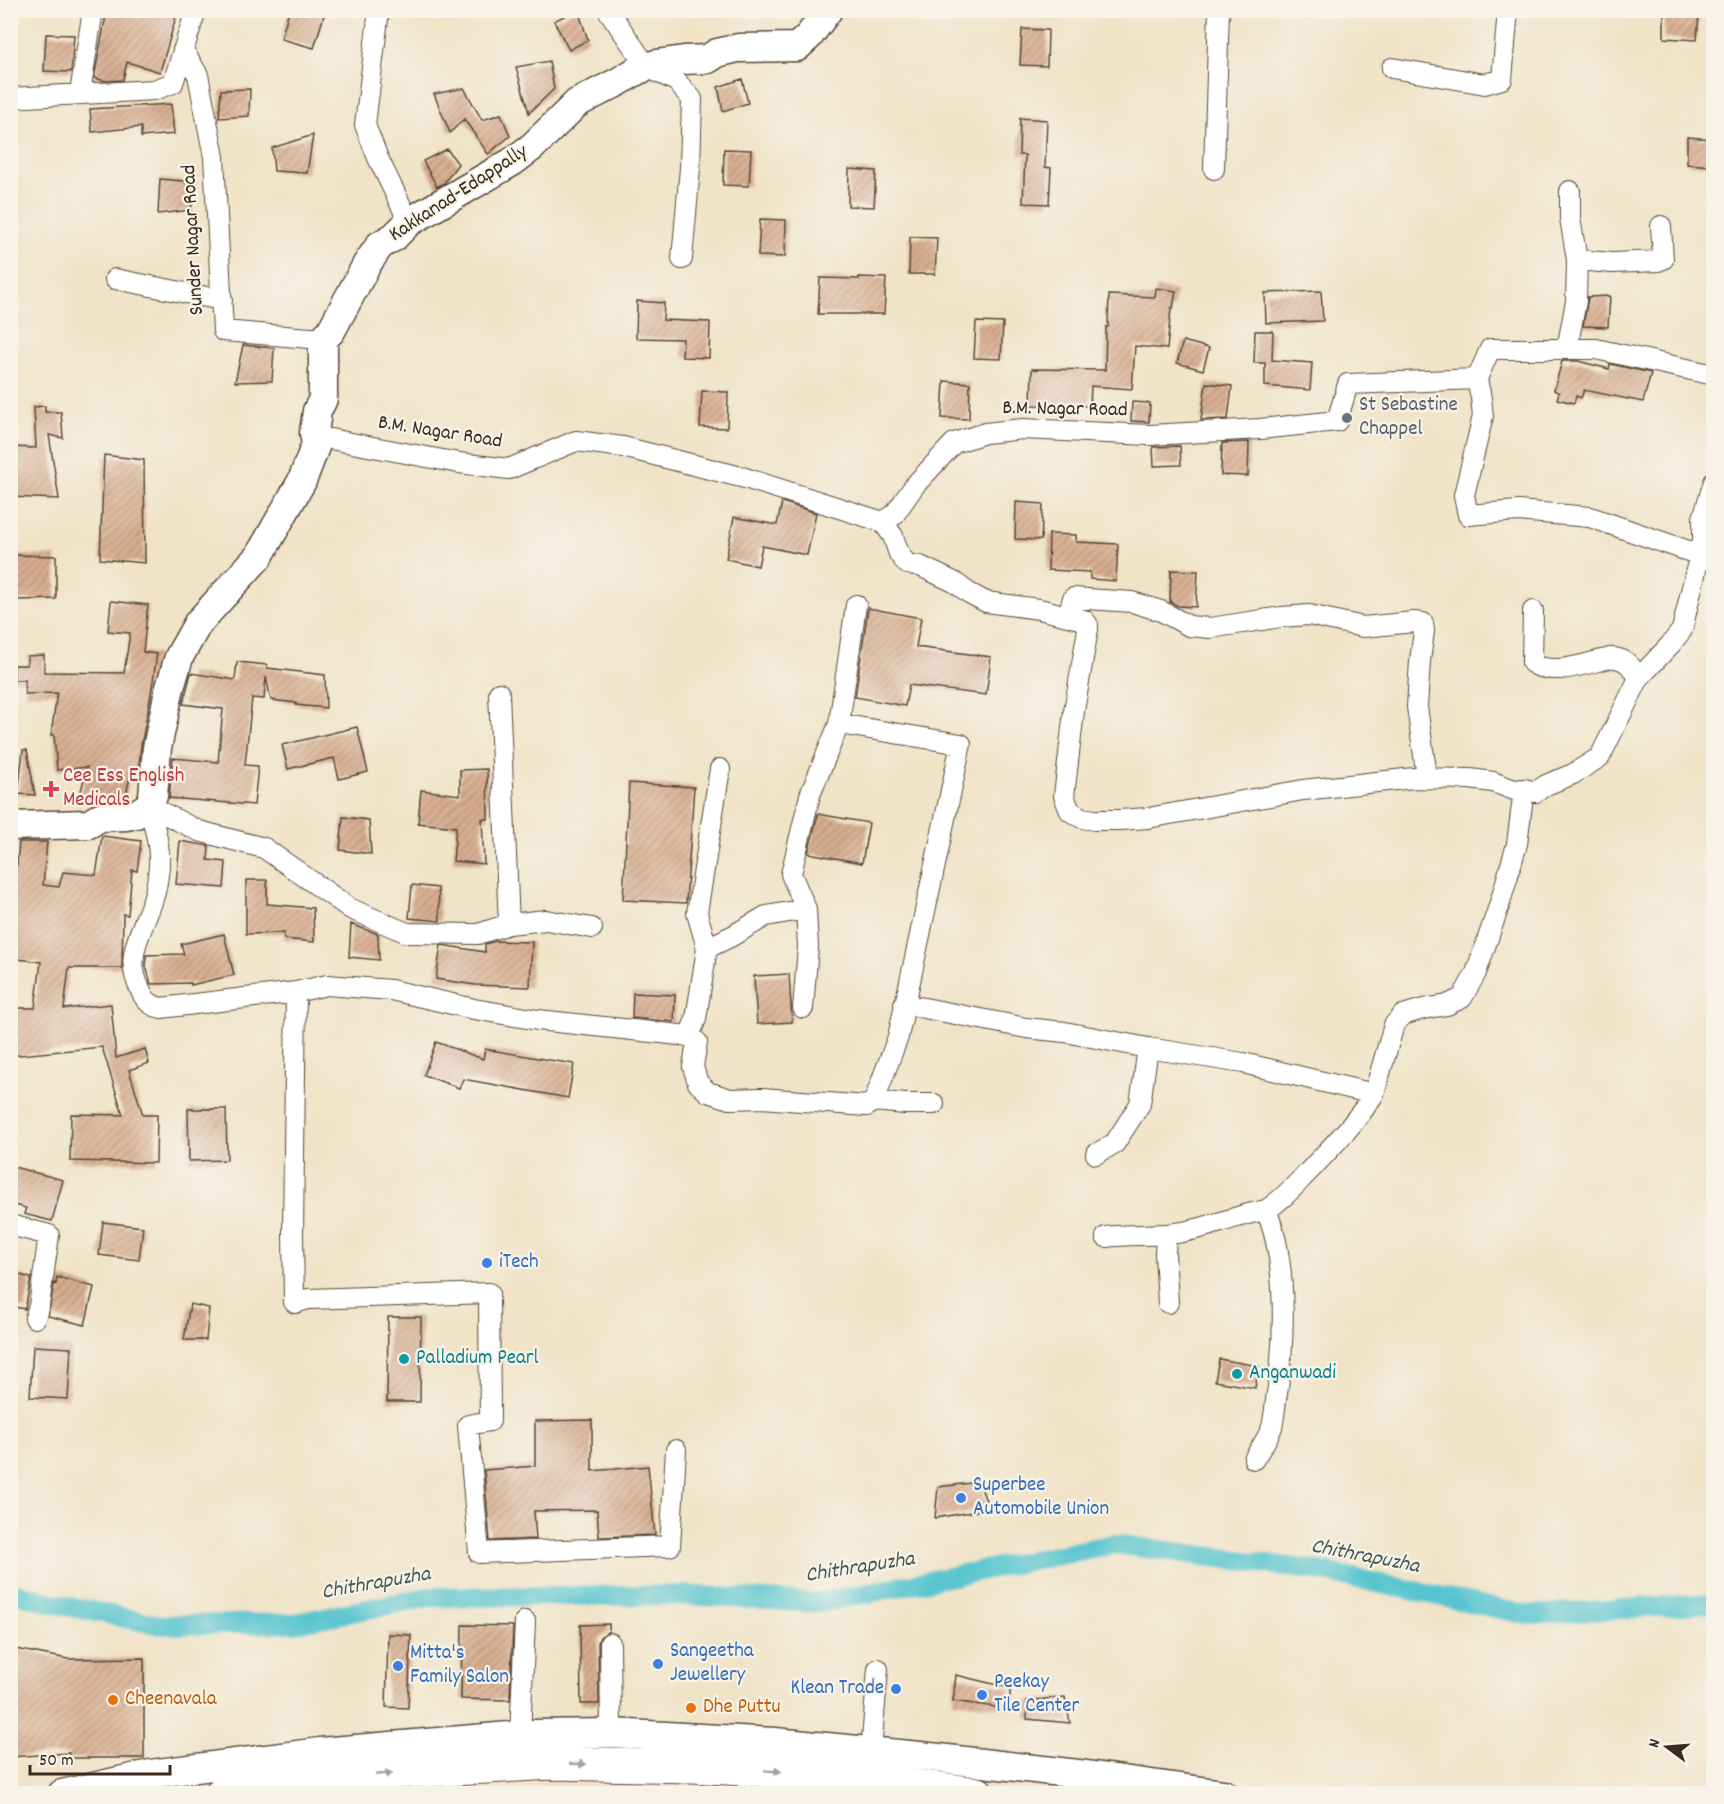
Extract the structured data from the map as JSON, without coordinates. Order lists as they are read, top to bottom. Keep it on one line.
{"streets":{"street":["Kakkanad-Edappally","Sunder Nagar Road","B.M. Nagar Road"]},"crossings":[["Kakkanad-Edappally","Sunder Nagar Road"]],"water":["Chithrapuzha"],"places":{"other":["St Sebastine Chappel","iTech","Palladium Pearl","Anganwadi","Superbee Automobile Union","Sangeetha Jewellery","Mitta's Family Salon","Klean Trade","Peekay Tile Center","Cheenavala","Dhe Puttu"],"health":["Cee Ess English Medicals"]},"scale_bar":"50 m","north":"left"}
